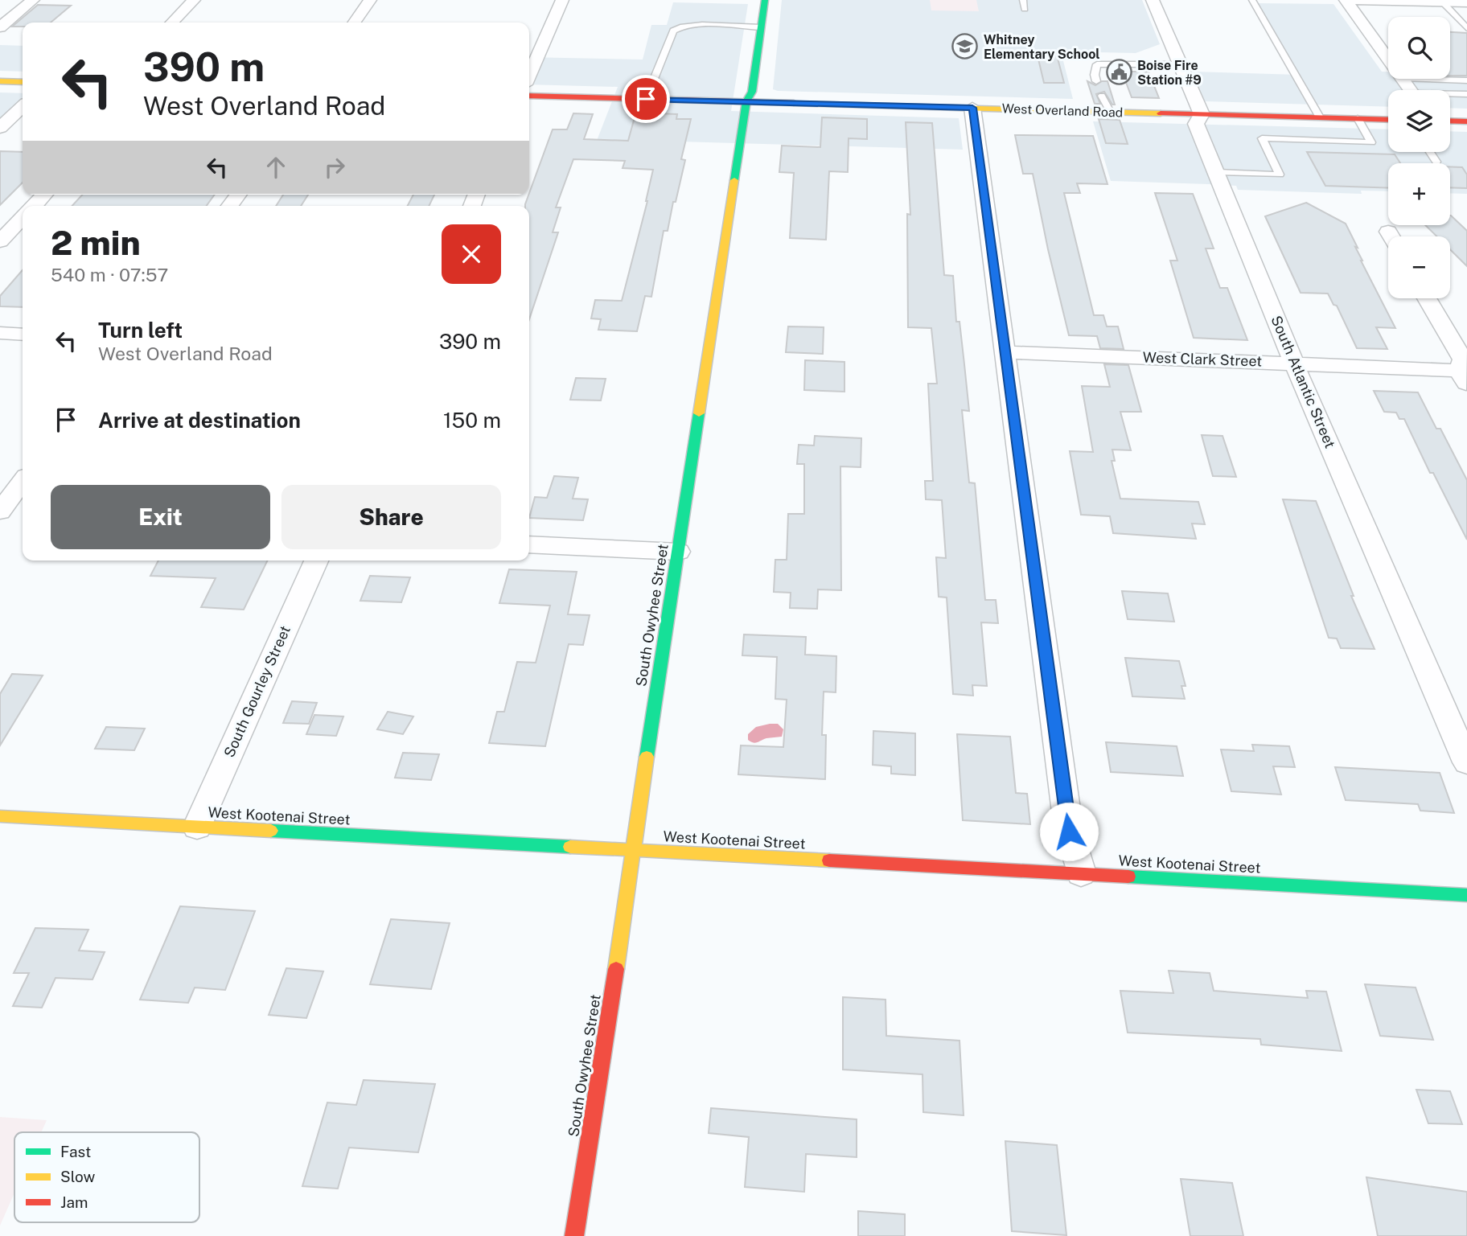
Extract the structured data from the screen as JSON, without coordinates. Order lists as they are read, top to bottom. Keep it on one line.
{"streets":{"street":["West Overland Road","West Clark Street","South Atlantic Street","South Owyhee Street","South Gourley Street","West Kootenai Street"]},"crossings":[["West Overland Road","South Atlantic Street"],["West Overland Road","South Owyhee Street"],["West Clark Street","South Atlantic Street"],["South Owyhee Street","West Kootenai Street"],["South Gourley Street","West Kootenai Street"]],"places":{"school or university":["Whitney Elementary School"],"public building":["Boise Fire Station #9"]},"legend":["Fast","Slow","Jam"],"page":{"map_buttons":["+","−"],"turn":["390 m","West Overland Road"],"heading":["2 min","540 m · 07:57"],"list":[{"name":"Turn left","note":"West Overland Road","value":"390 m"},{"name":"Arrive at destination","value":"150 m"}],"buttons":["Exit","Share"]}}
